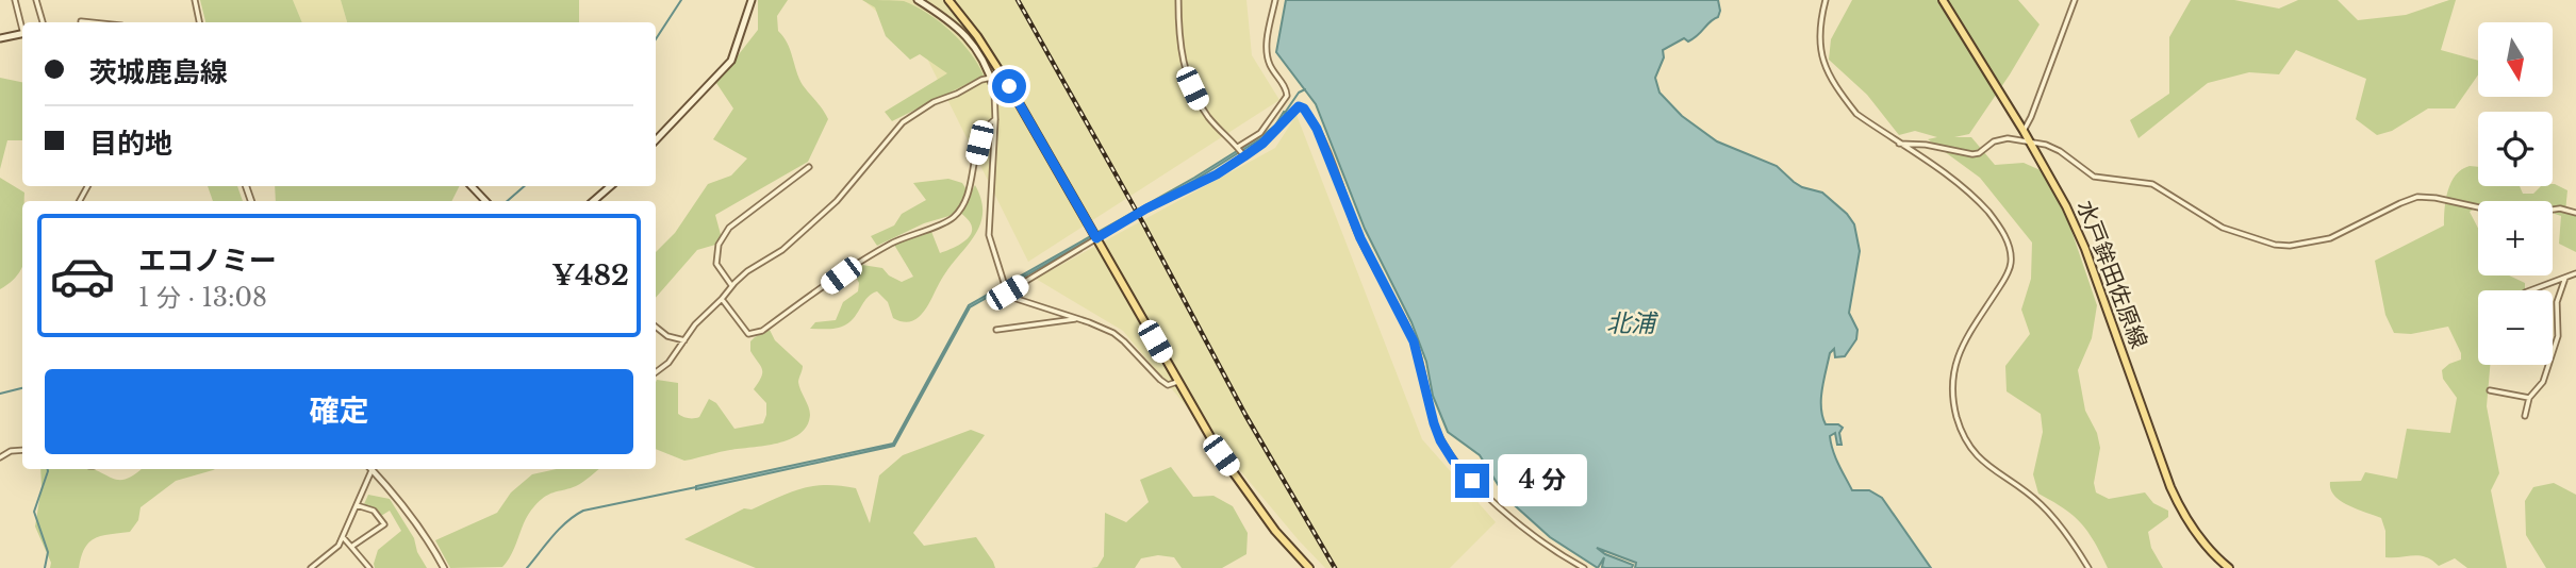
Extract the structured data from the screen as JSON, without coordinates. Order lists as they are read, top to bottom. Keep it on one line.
{"streets":{"main road":["水戸鉾田佐原線"]},"water":["北浦"],"north":"bottom","page":{"map_buttons":["+","−"],"banner":["茨城鹿島線","目的地"],"list":[{"name":"エコノミー","note":"1 分 · 13:08","value":"¥482"}],"buttons":"確定","bubble":"4 分"}}
